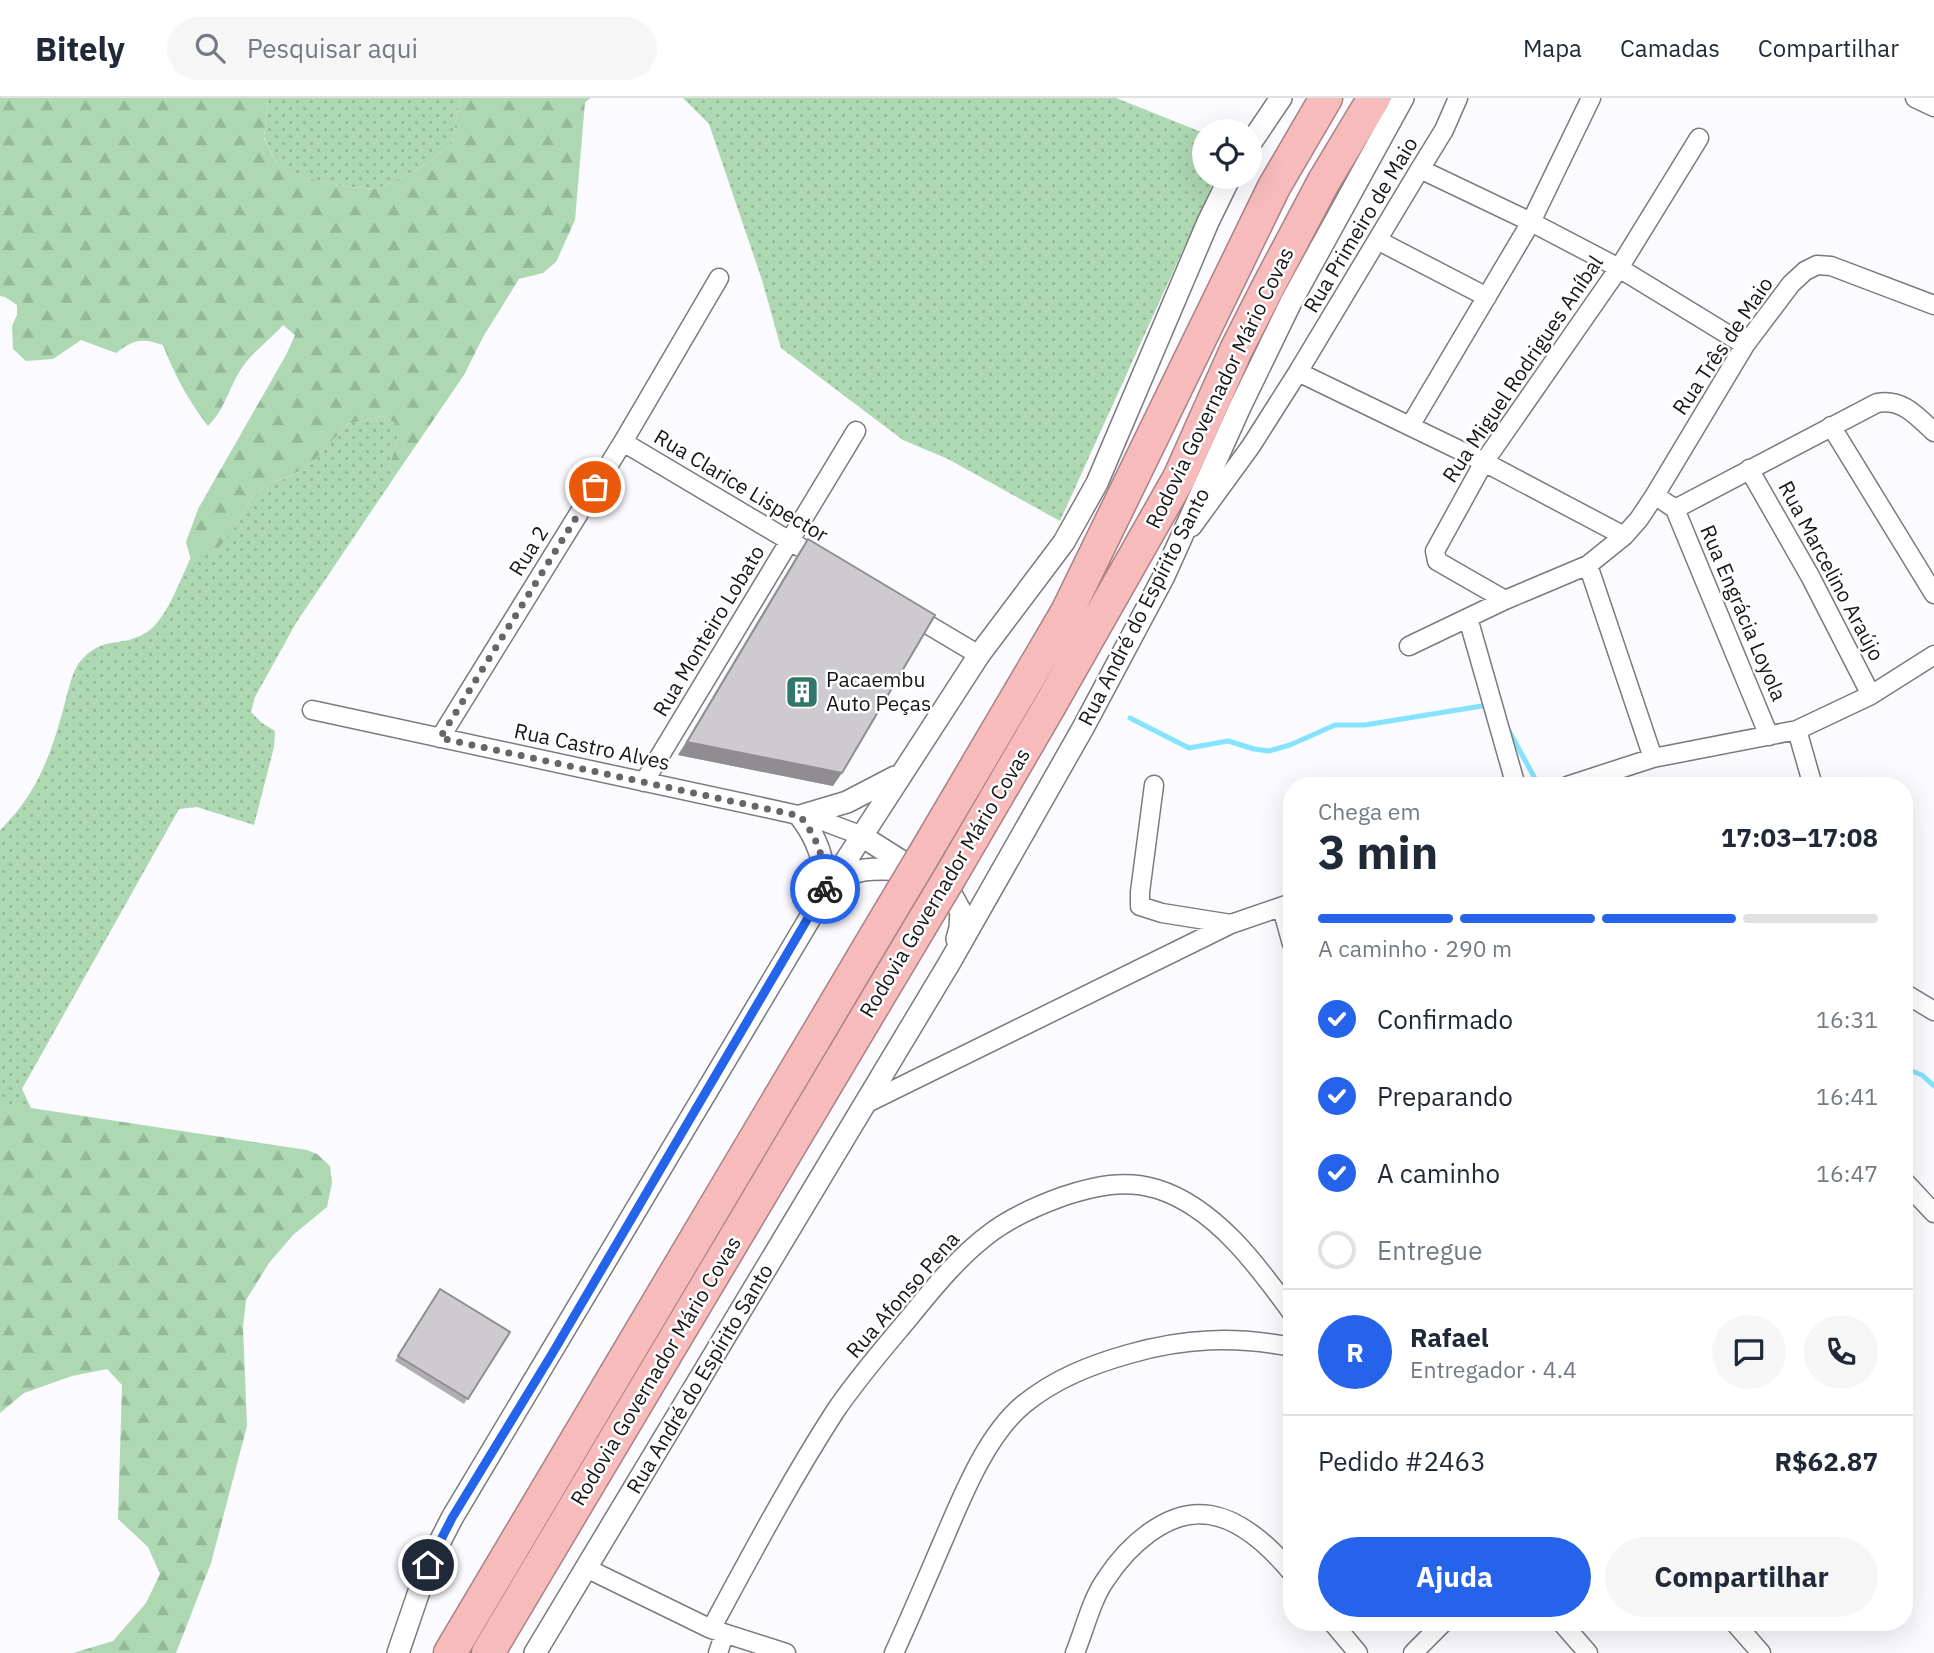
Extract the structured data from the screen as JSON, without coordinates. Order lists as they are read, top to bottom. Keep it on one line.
{"streets":{"highway":["Rodovia Governador Mário Covas"],"street":["Rua Primeiro de Maio","Rua Três de Maio","Rua Miguel Rodrigues Aníbal","Rua Clarice Lispector","Rua 2","Rua Marcelino Araújo","Rua André do Espírito Santo","Rua Engrácia Loyola","Rua Monteiro Lobato","Rua Castro Alves","Rua Afonso Pena"]},"crossings":[["Rua Primeiro de Maio","Rua André do Espírito Santo"],["Rua Três de Maio","Rua Miguel Rodrigues Aníbal"],["Rua Clarice Lispector","Rua 2"],["Rua Clarice Lispector","Rua Monteiro Lobato"],["Rua 2","Rua Castro Alves"],["Rua Monteiro Lobato","Rua Castro Alves"]],"places":{"building":["Pacaembu Auto Peças"]},"page":{"header":"Bitely","search":"Pesquisar aqui","nav":["Mapa","Camadas","Compartilhar"],"heading":["3 min","Chega em","17:03–17:08"],"panel":["Rafael","Entregador · 4.4","Pedido #2463","R$62.87"],"bar":"A caminho · 290 m","list":[["Confirmado","16:31"],["Preparando","16:41"],["A caminho","16:47"],"Entregue"],"round":"R","buttons":["Ajuda","Compartilhar"]}}
